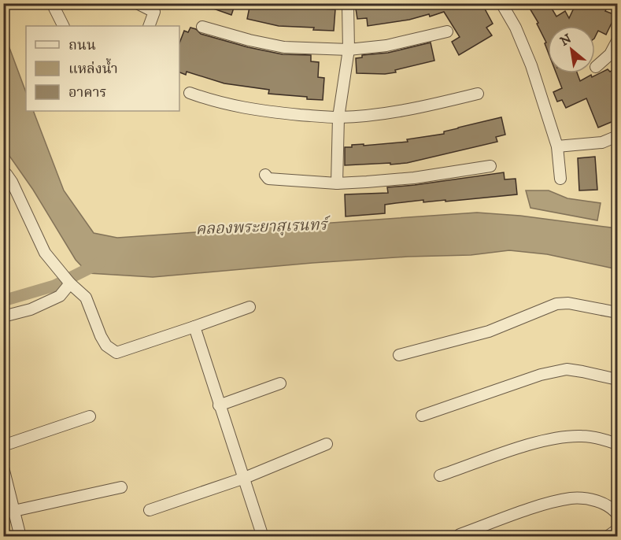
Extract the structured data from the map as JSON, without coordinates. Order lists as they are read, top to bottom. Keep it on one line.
{"water":["คลองพระยาสุเรนทร์"],"legend":["ถนน","แหล่งน้ำ","อาคาร"],"north":"top left"}
